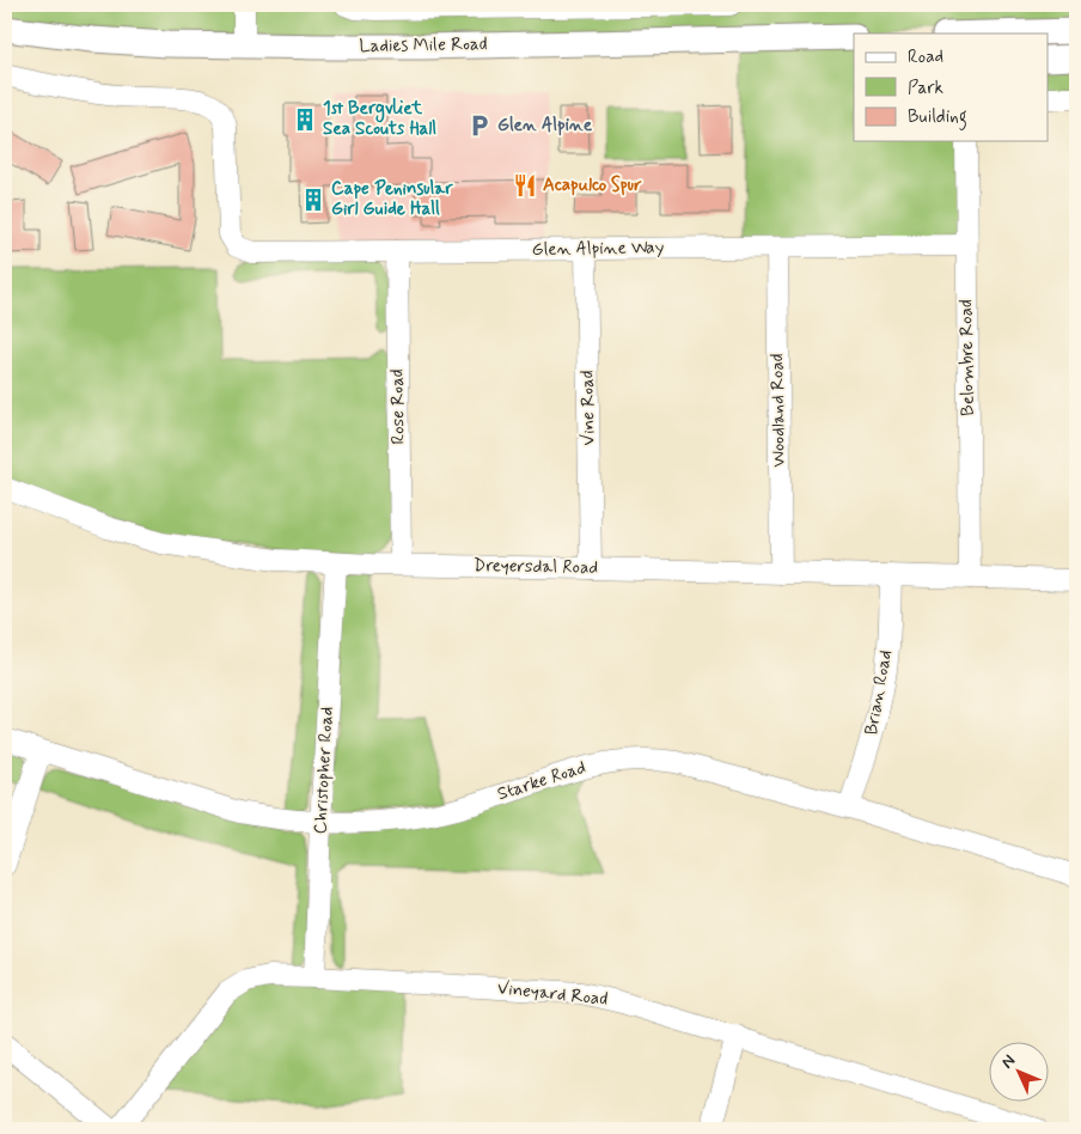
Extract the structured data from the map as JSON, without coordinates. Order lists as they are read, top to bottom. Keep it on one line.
{"streets":{"main road":["Ladies Mile Road"],"street":["Glen Alpine Way","Belombre Road","Rose Road","Vine Road","Woodland Road","Dreyersdal Road","Brian Road","Christopher Road","Starke Road","Vineyard Road"]},"crossings":[["Glen Alpine Way","Belombre Road"],["Glen Alpine Way","Rose Road"],["Glen Alpine Way","Vine Road"],["Glen Alpine Way","Woodland Road"],["Belombre Road","Dreyersdal Road"],["Rose Road","Dreyersdal Road"],["Vine Road","Dreyersdal Road"],["Woodland Road","Dreyersdal Road"],["Dreyersdal Road","Brian Road"],["Dreyersdal Road","Christopher Road"],["Brian Road","Starke Road"],["Christopher Road","Starke Road"],["Christopher Road","Vineyard Road"]],"places":{"building":["1st Bergvliet Sea Scouts Hall","Cape Peninsular Girl Guide Hall"],"parking":["Glen Alpine"],"restaurant":["Acapulco Spur"]},"legend":["Road","Park","Building"],"north":"top left"}
